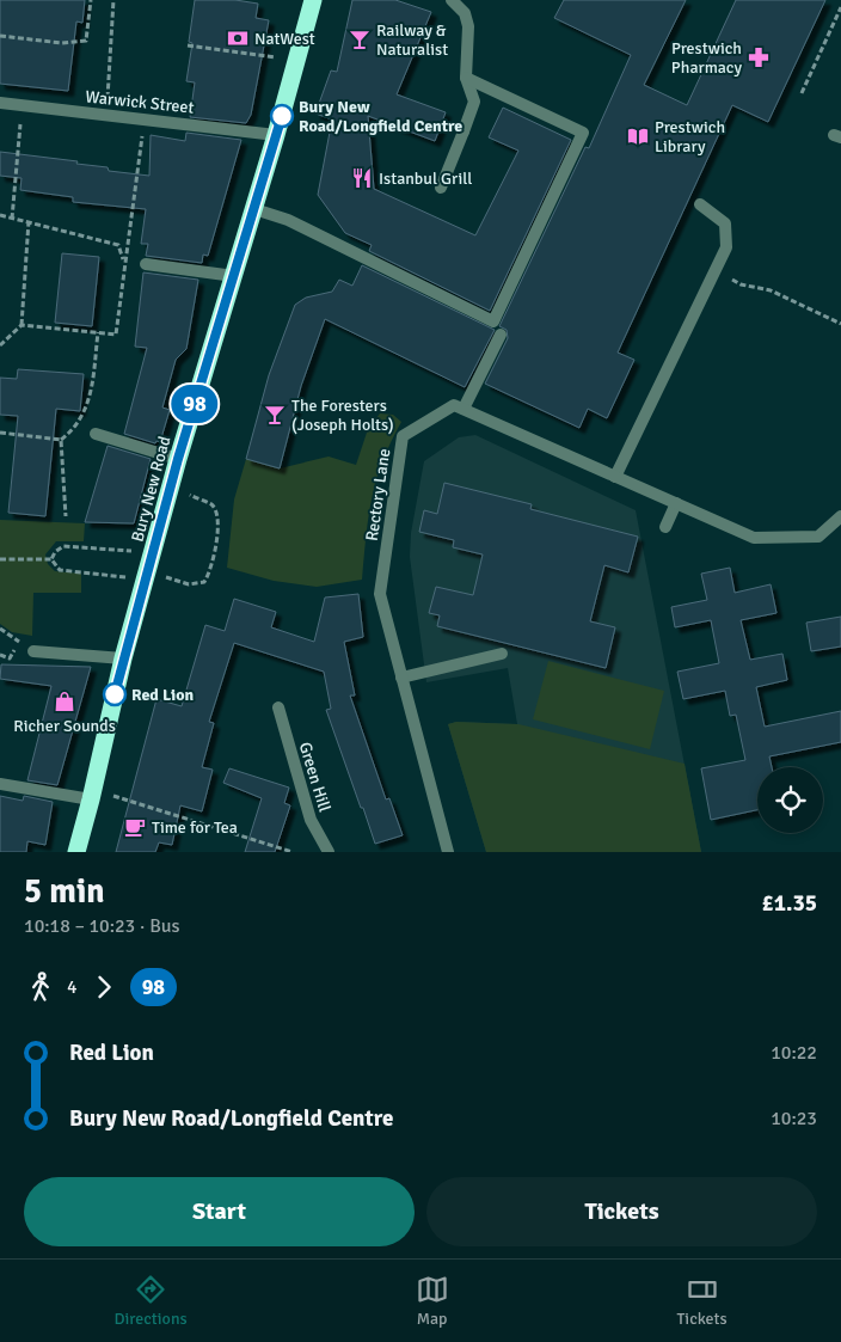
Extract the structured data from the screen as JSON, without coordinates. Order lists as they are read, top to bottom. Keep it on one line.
{"streets":{"highway":["Bury New Road"],"street":["Warwick Street","Rectory Lane","Green Hill"]},"crossings":[["Warwick Street","Bury New Road"]],"places":{"bank":["NatWest"],"bar":["Railway & Naturalist","The Foresters (Joseph Holts)"],"pharmacy":["Prestwich Pharmacy"],"other":["Bury New Road/Longfield Centre","Red Lion"],"library":["Prestwich Library"],"restaurant":["Istanbul Grill"],"shop":["Richer Sounds"],"cafe":["Time for Tea"]},"lines":["bus line 98"],"page":{"on_map":"98","heading":["5 min","10:18 – 10:23 · Bus","£1.35"],"legs":["4","98"],"list":[{"name":"Red Lion","value":"10:22"},{"name":"Bury New Road/Longfield Centre","value":"10:23"}],"buttons":["Start","Tickets"],"tabs":["Directions","Map","Tickets"]}}
